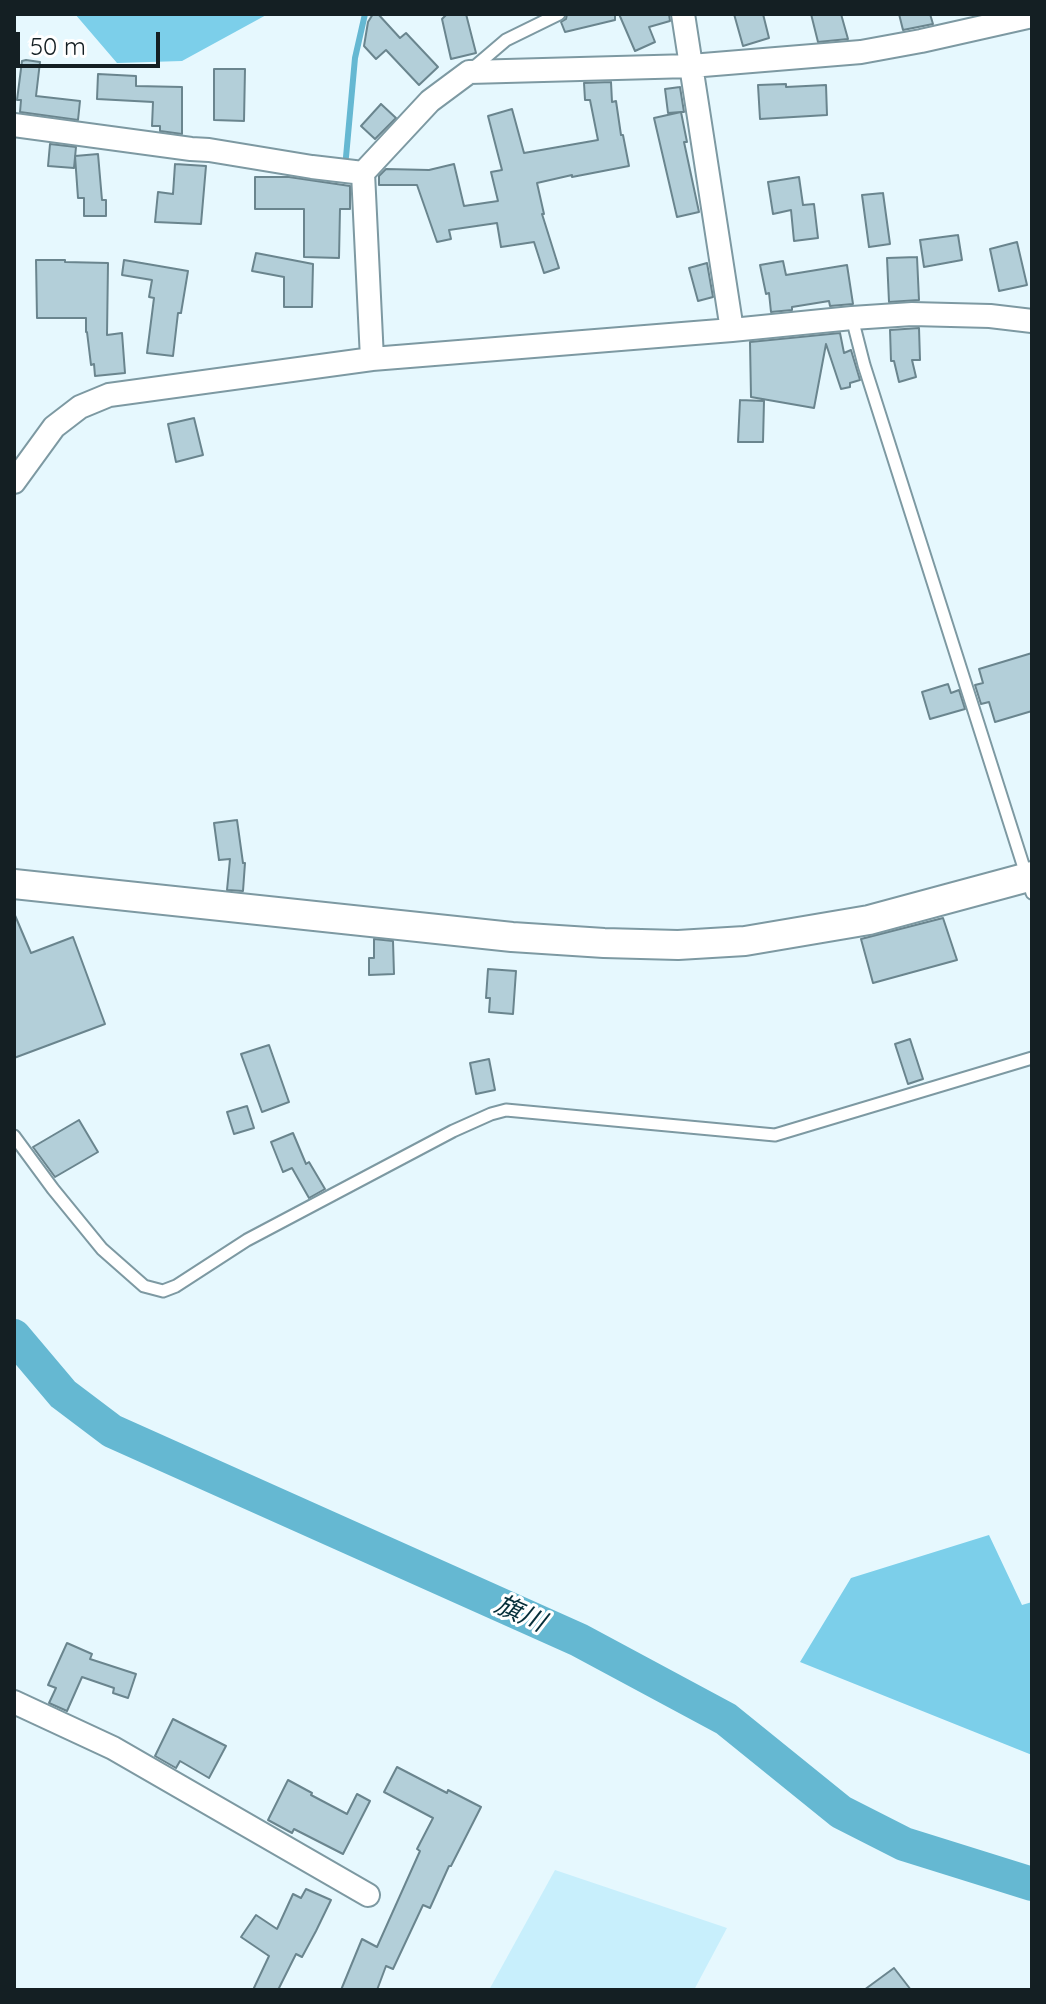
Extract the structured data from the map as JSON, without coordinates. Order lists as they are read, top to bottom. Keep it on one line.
{"water":["旗川"],"scale_bar":"50 m"}
